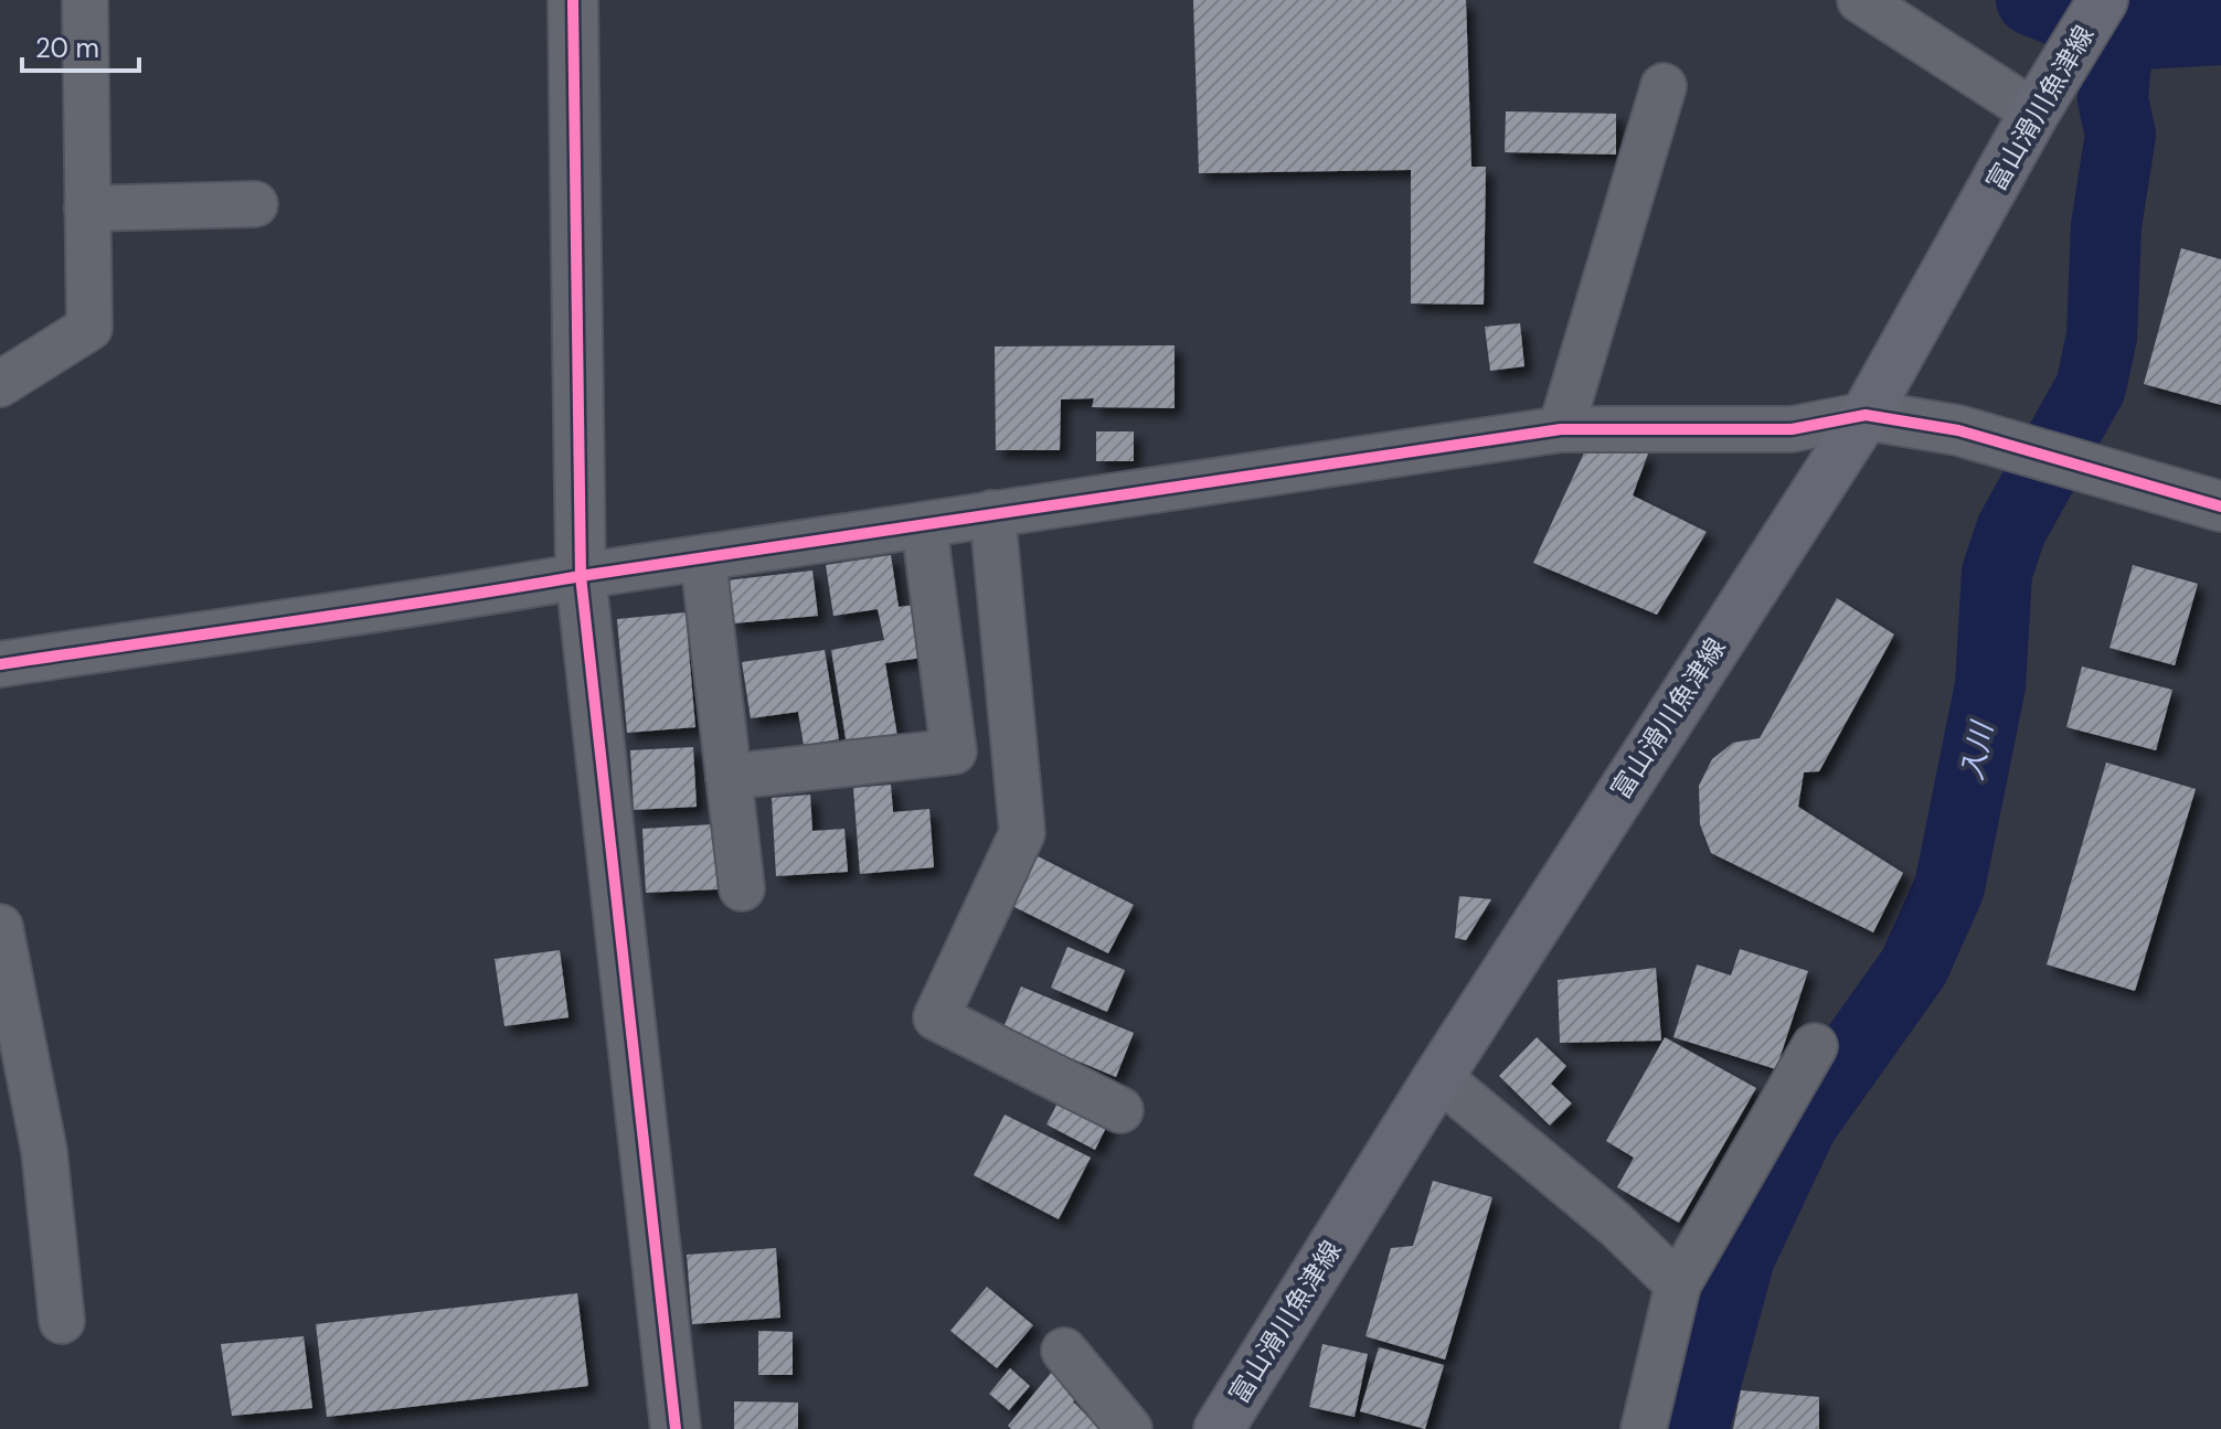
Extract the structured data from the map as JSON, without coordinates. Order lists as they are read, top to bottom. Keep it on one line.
{"streets":{"main road":["富山滑川魚津線"]},"water":["入川"],"scale_bar":"20 m"}
